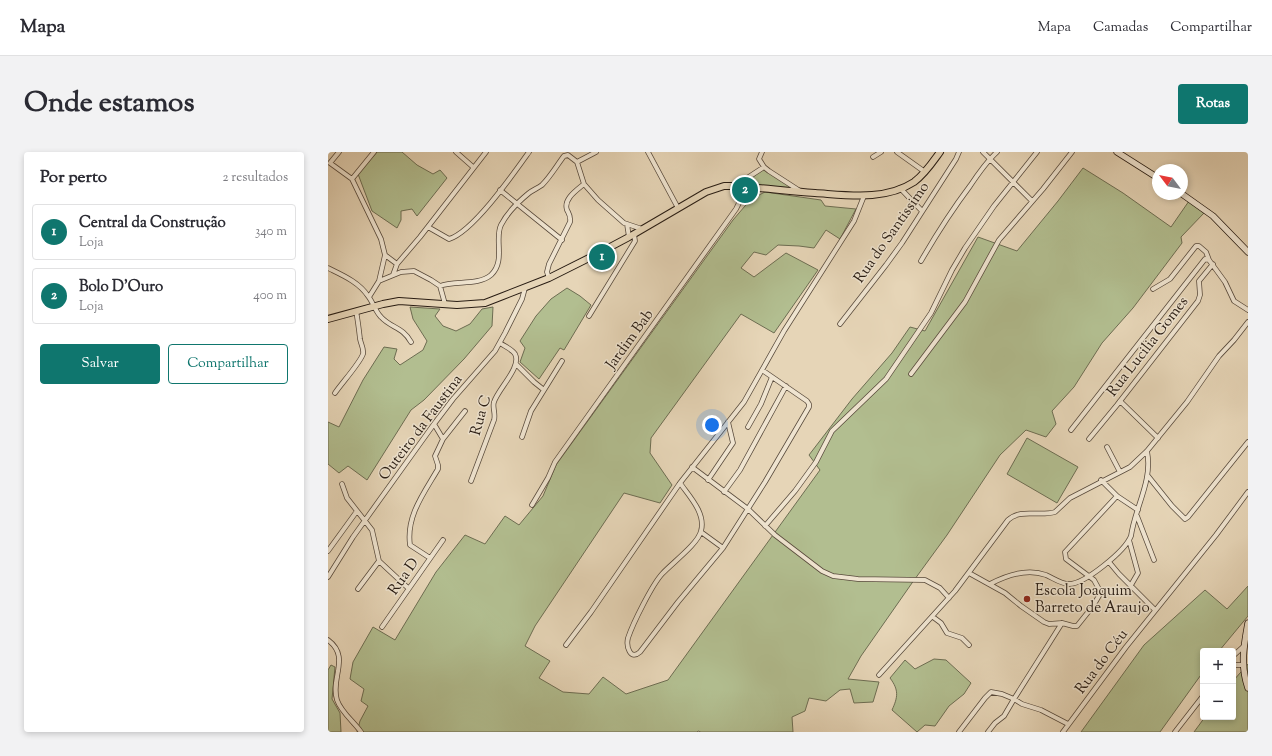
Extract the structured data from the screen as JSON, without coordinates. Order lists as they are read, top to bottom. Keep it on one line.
{"streets":{"street":["Rua do Santissimo","Jardim Bab","Rua Lucilia Gomes","Rua C","Outeiro da Faustina","Rua D","Rua do Céu"]},"places":["Escola Joaquim Barreto de Araujo"],"north":"top left","page":{"header":"Mapa","nav":["Mapa","Camadas","Compartilhar"],"title":"Onde estamos","buttons":["Rotas",["Salvar","Compartilhar"]],"heading":["Por perto","2 resultados"],"pins":["2","1"],"list":[{"mark":"1","name":"Central da Construção","note":"Loja","value":"340 m"},{"mark":"2","name":"Bolo D'Ouro","note":"Loja","value":"400 m"}],"map_buttons":["+","−"]}}
